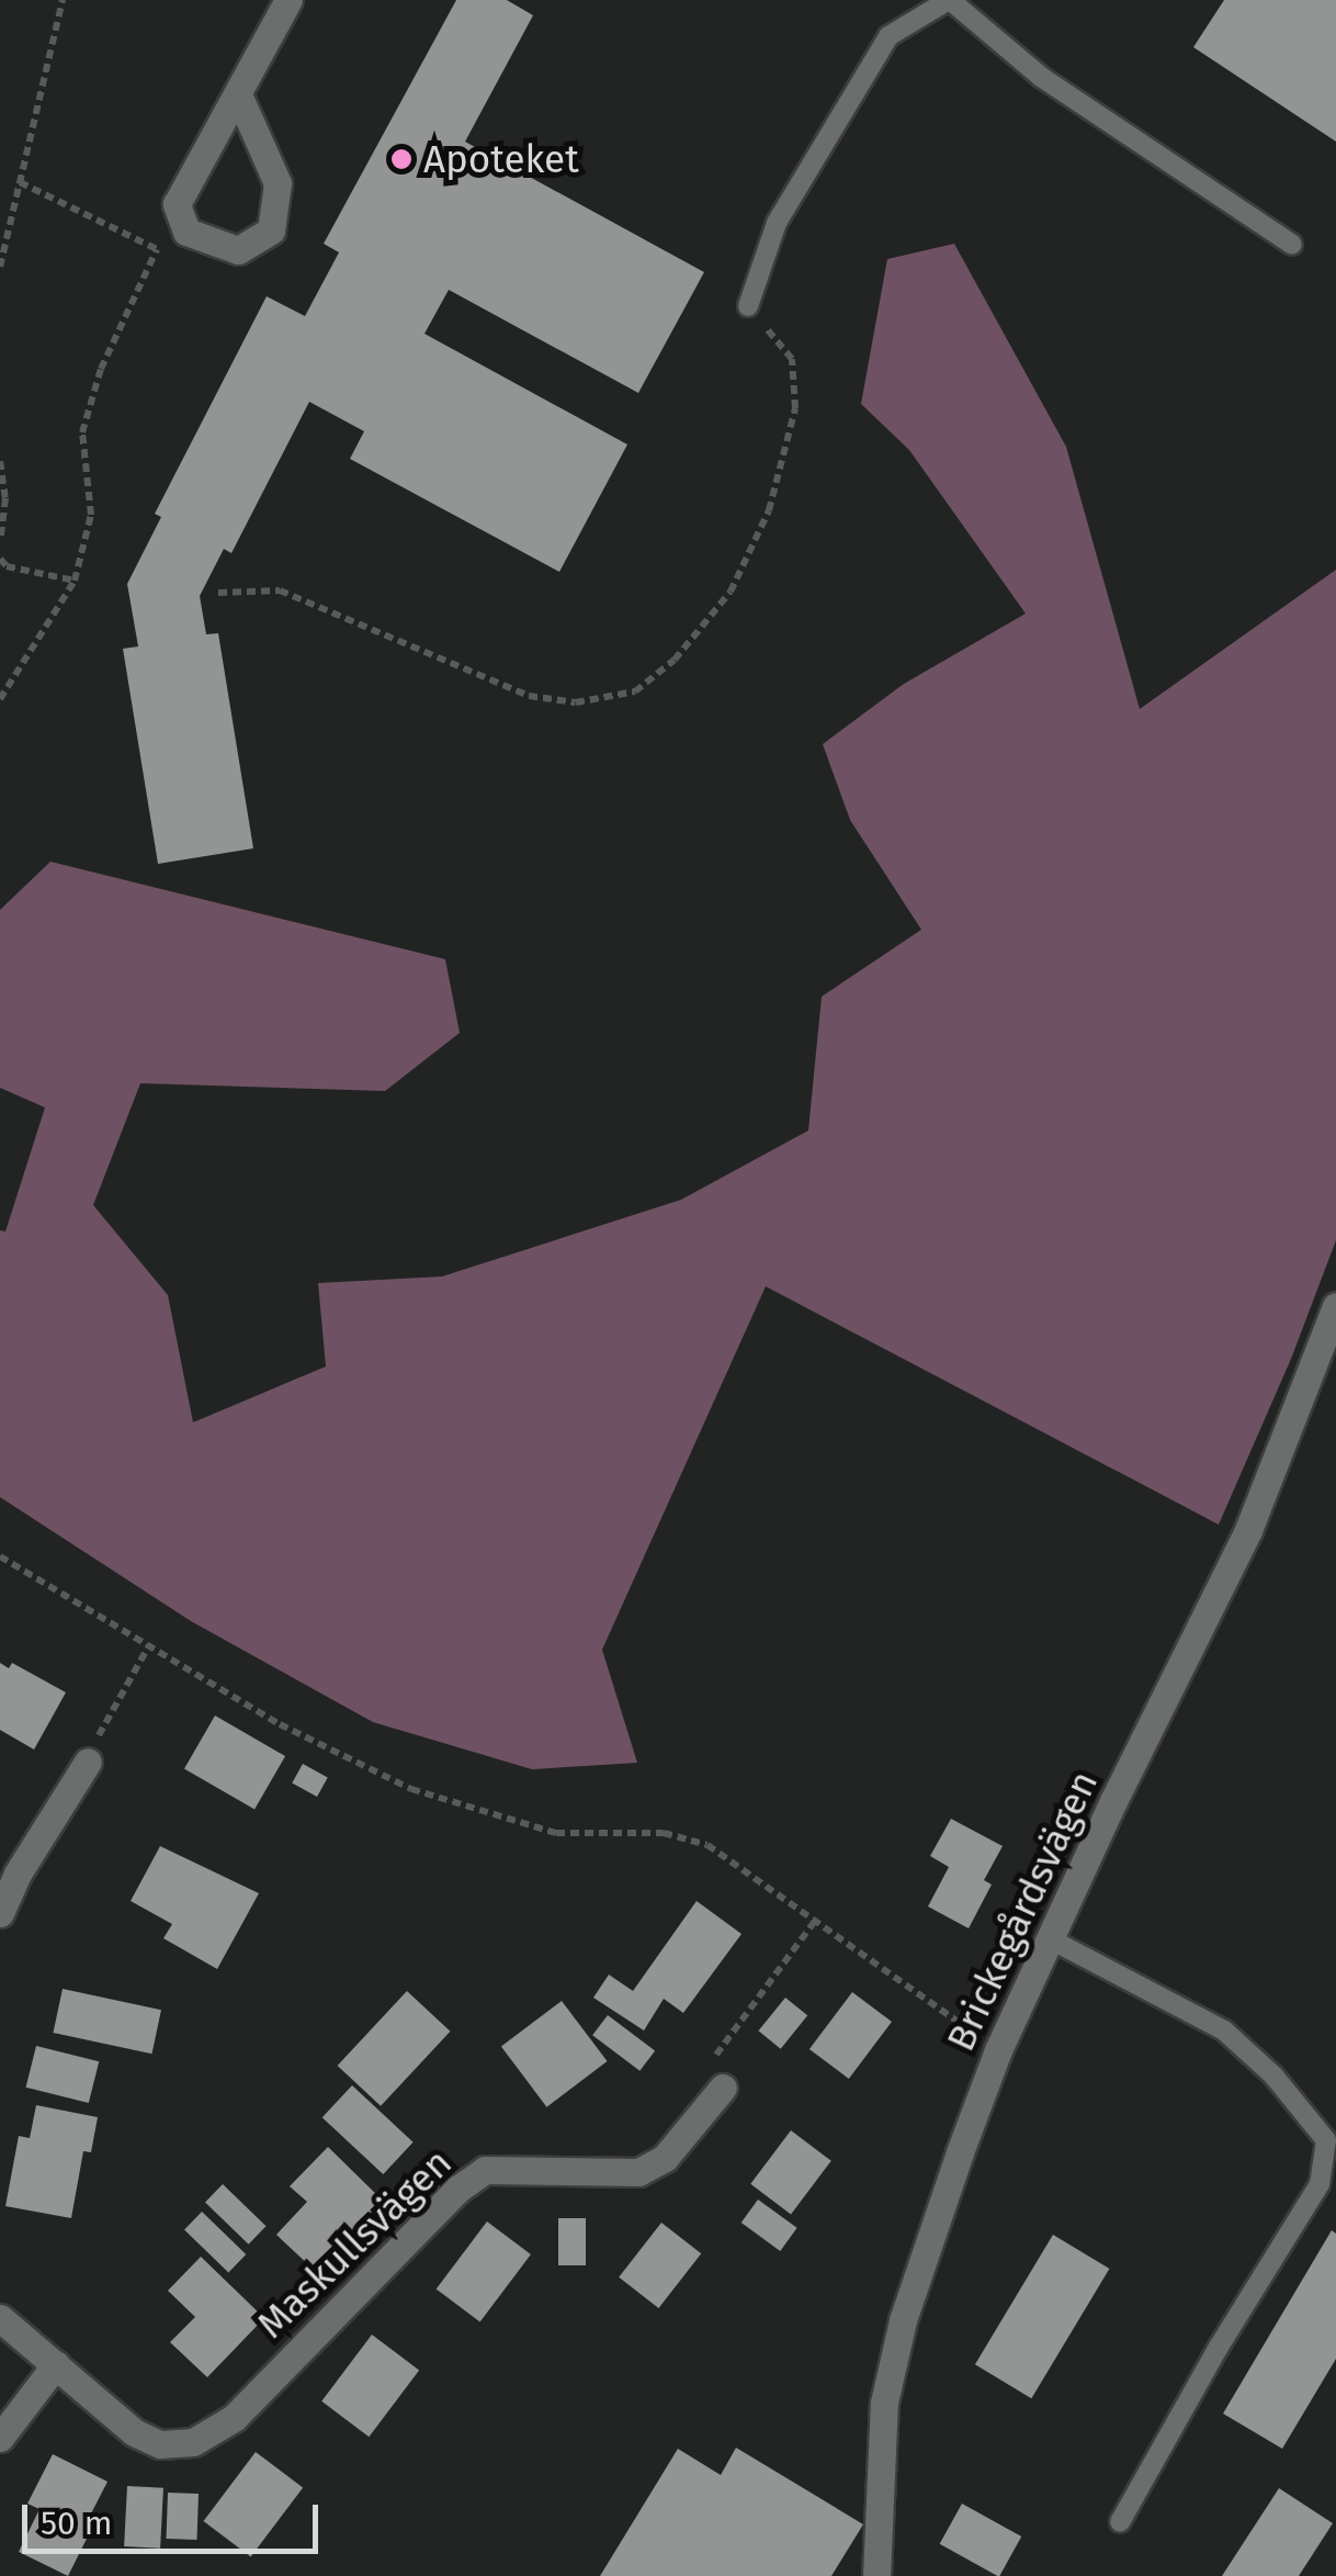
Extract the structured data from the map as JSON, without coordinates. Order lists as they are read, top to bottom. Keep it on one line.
{"streets":{"street":["Brickegårdsvägen","Maskullsvägen"]},"places":["Apoteket"],"scale_bar":"50 m"}
